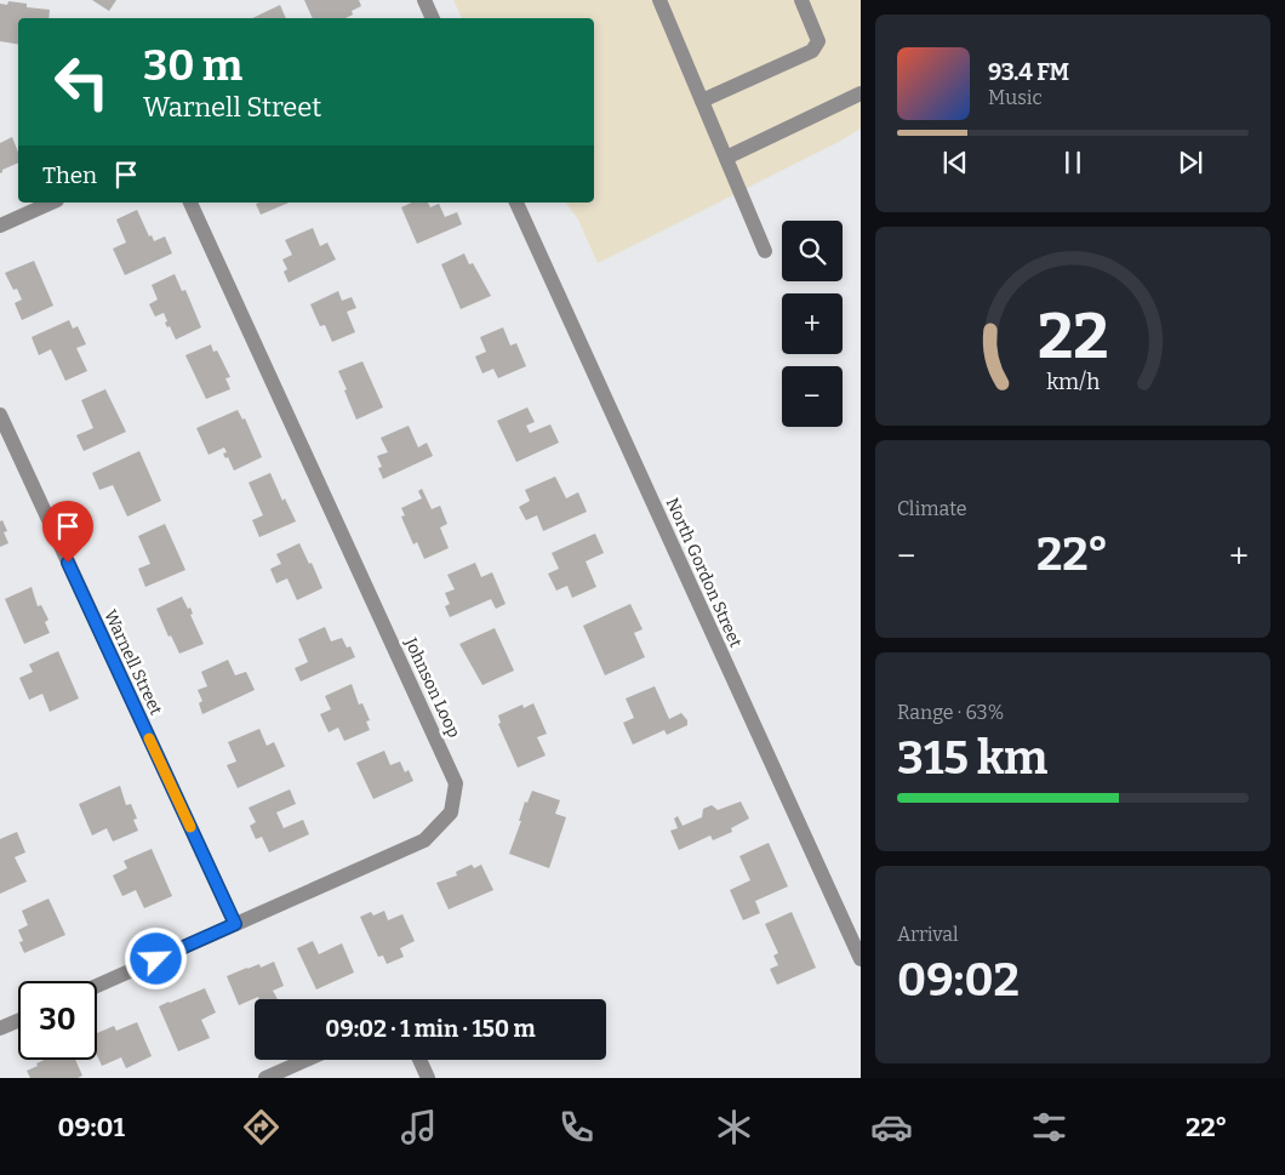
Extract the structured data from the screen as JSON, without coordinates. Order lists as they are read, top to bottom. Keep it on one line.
{"streets":{"street":["North Gordon Street","Warnell Street","Johnson Loop"]},"crossings":[["Warnell Street","Johnson Loop"]],"page":{"turn":["30 m","Warnell Street"],"song":["93.4 FM","Music"],"then":"Then","map_buttons":["+","−"],"tile":["Climate",["Range · 63%","315 km"],["Arrival","09:02"]],"heat":["−","22°","+"],"limit":"30","trip":"09:02 · 1 min · 150 m","tabs":["09:01","22°"],"gauge":["22","km/h"]}}
